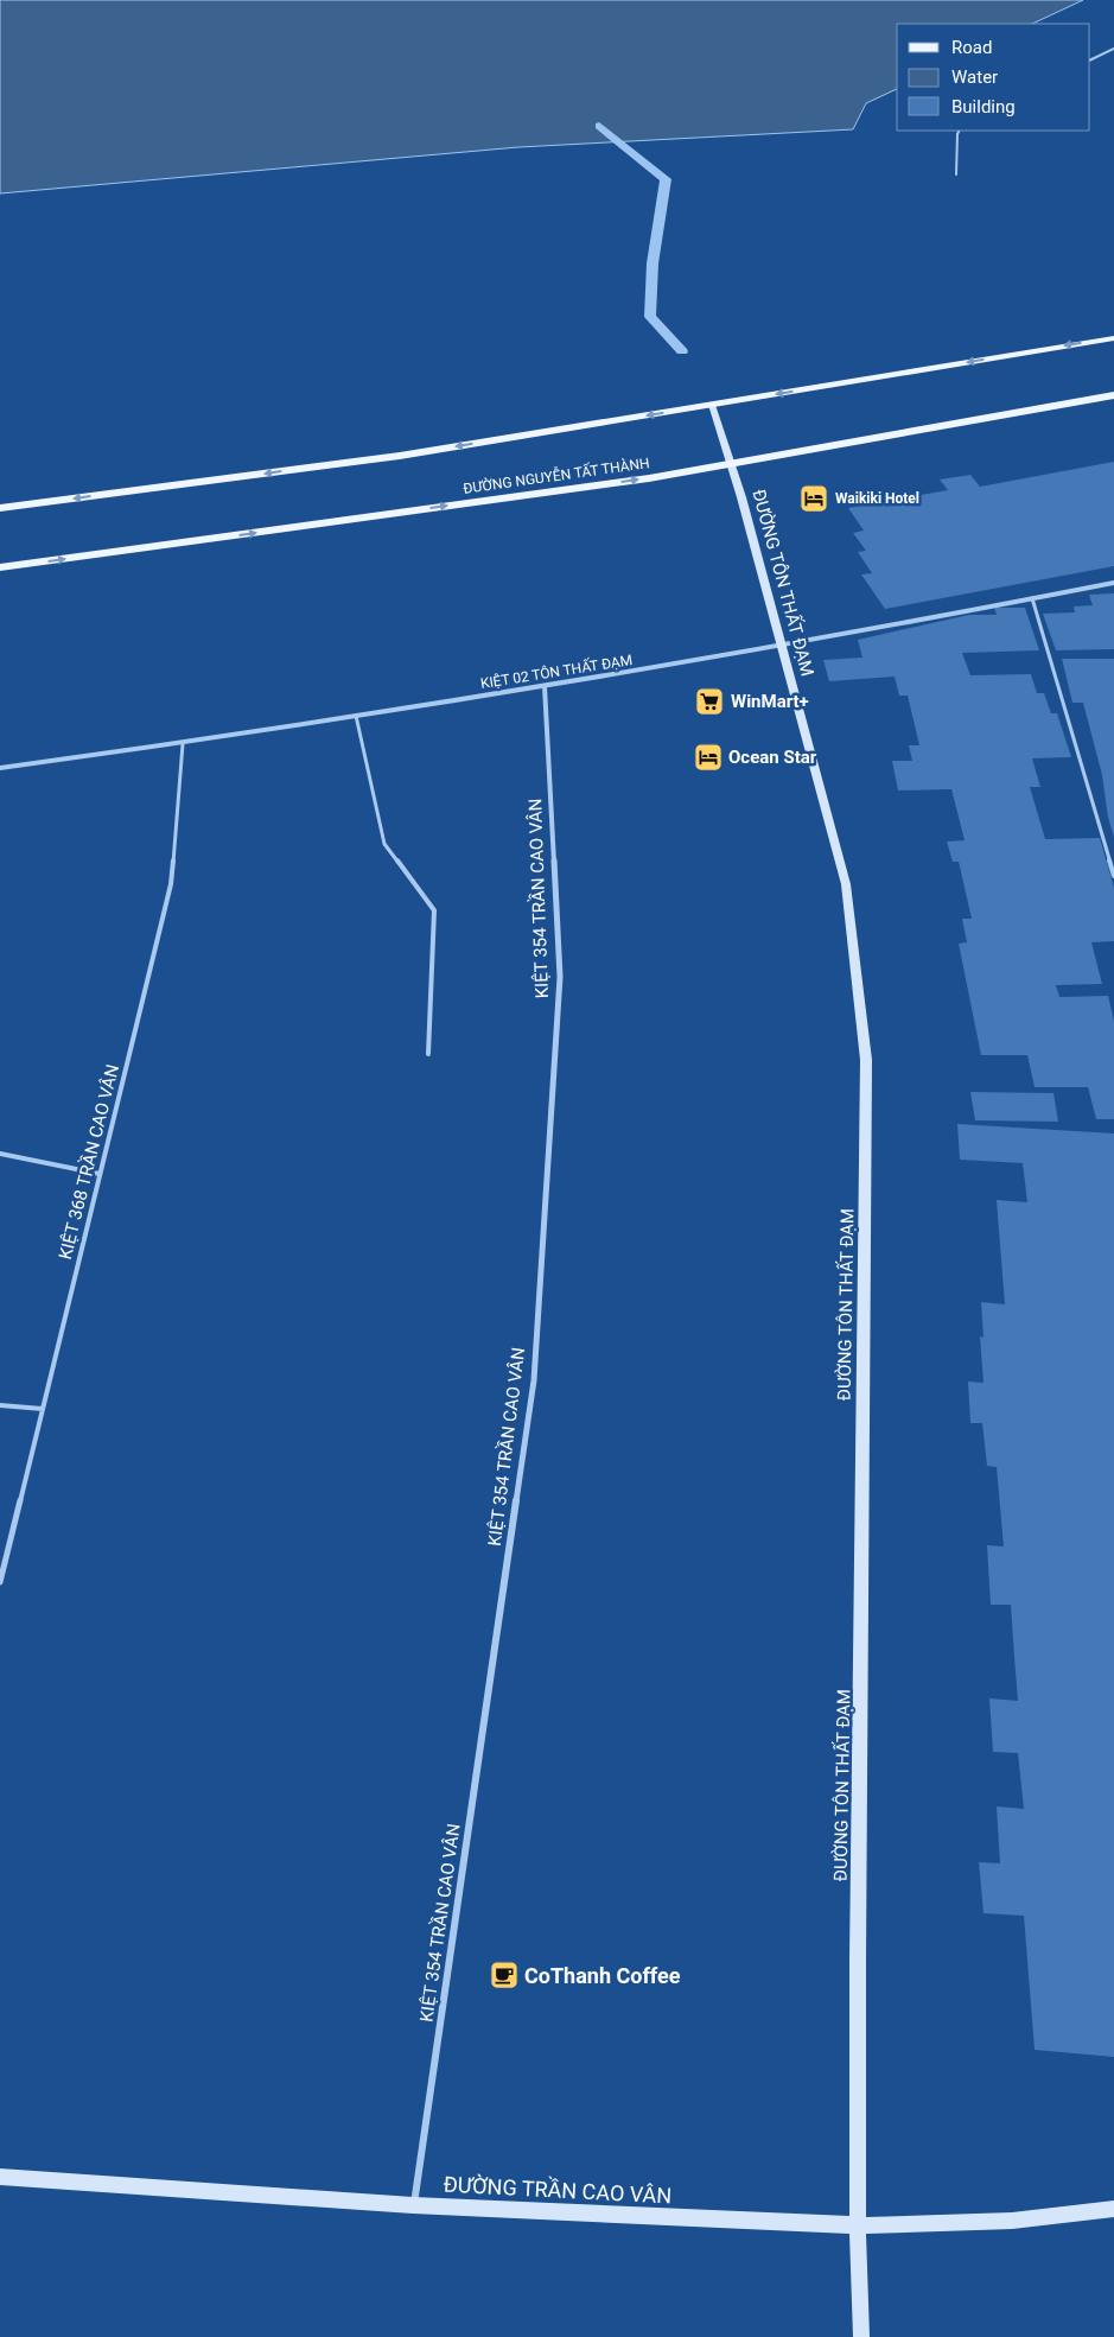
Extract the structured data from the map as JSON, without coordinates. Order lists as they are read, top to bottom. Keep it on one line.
{"streets":{"main road":["ĐƯỜNG NGUYỄN TẤT THÀNH"],"street":["ĐƯỜNG TÔN THẤT ĐẠM","KIỆT 02 TÔN THẤT ĐẠM","KIỆT 354 TRẦN CAO VÂN","ĐƯỜNG TRẦN CAO VÂN"],"lane":["KIỆT 368 TRẦN CAO VÂN"]},"crossings":[["ĐƯỜNG NGUYỄN TẤT THÀNH","ĐƯỜNG TÔN THẤT ĐẠM"],["ĐƯỜNG TÔN THẤT ĐẠM","KIỆT 02 TÔN THẤT ĐẠM"],["ĐƯỜNG TÔN THẤT ĐẠM","ĐƯỜNG TRẦN CAO VÂN"],["KIỆT 02 TÔN THẤT ĐẠM","KIỆT 354 TRẦN CAO VÂN"],["KIỆT 02 TÔN THẤT ĐẠM","KIỆT 368 TRẦN CAO VÂN"],["KIỆT 354 TRẦN CAO VÂN","ĐƯỜNG TRẦN CAO VÂN"]],"places":{"hotel":["Waikiki Hotel","Ocean Star"],"supermarket":["WinMart+"],"cafe":["CoThanh Coffee"]},"legend":["Road","Water","Building"]}
